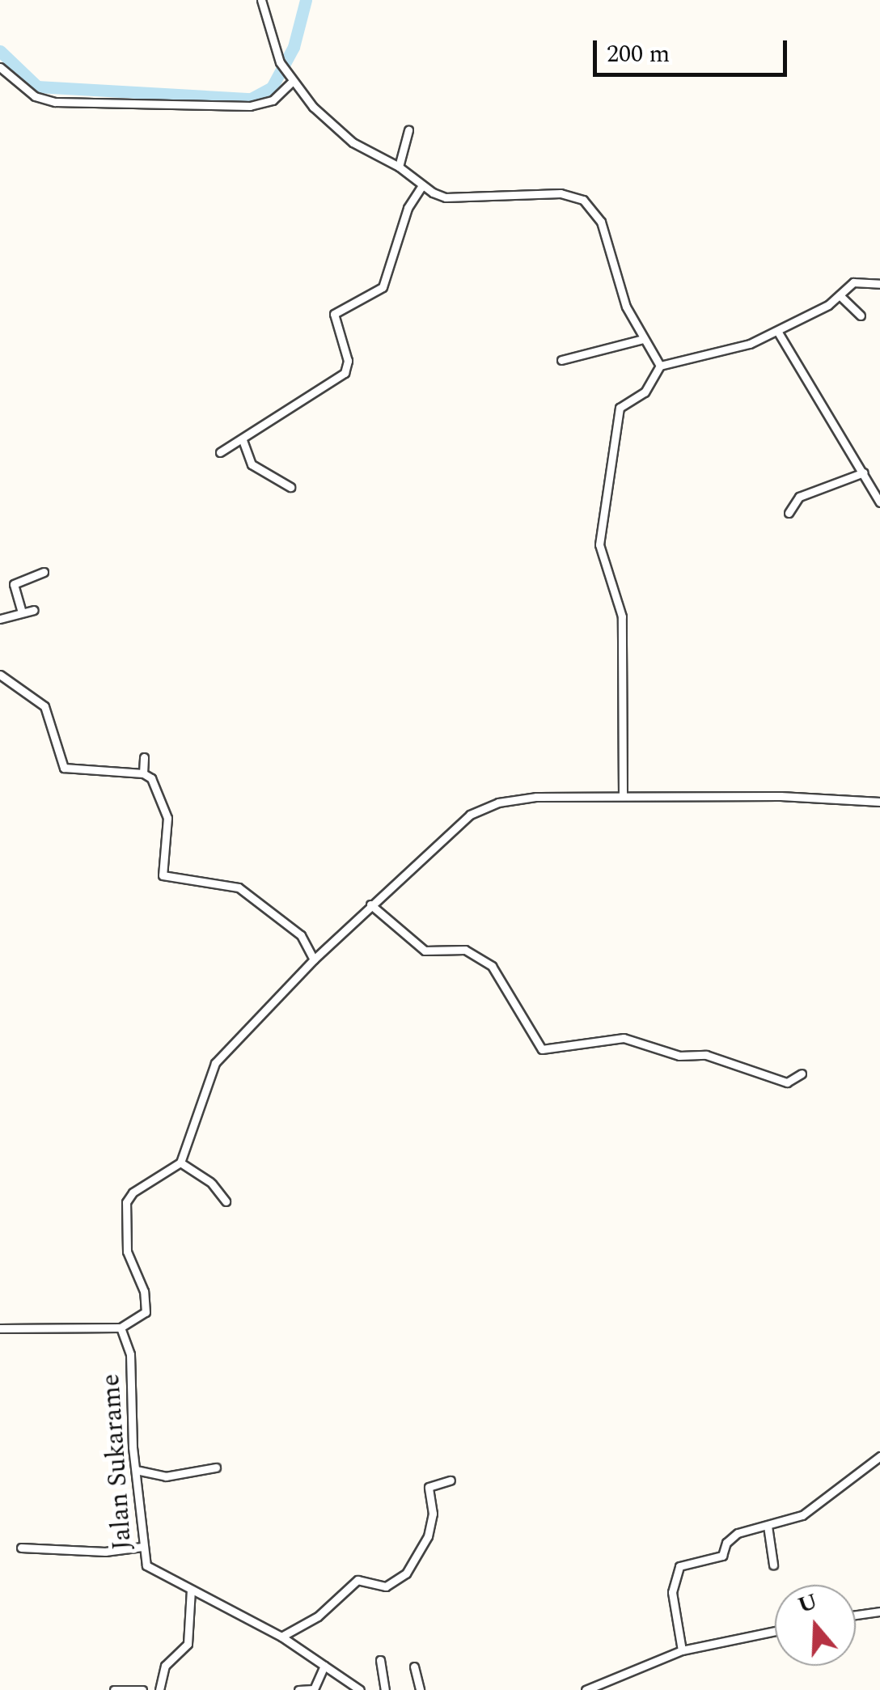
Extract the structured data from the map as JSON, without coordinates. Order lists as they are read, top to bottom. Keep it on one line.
{"streets":{"street":["Jalan Sukarame"]},"scale_bar":"200 m","north":"top"}
